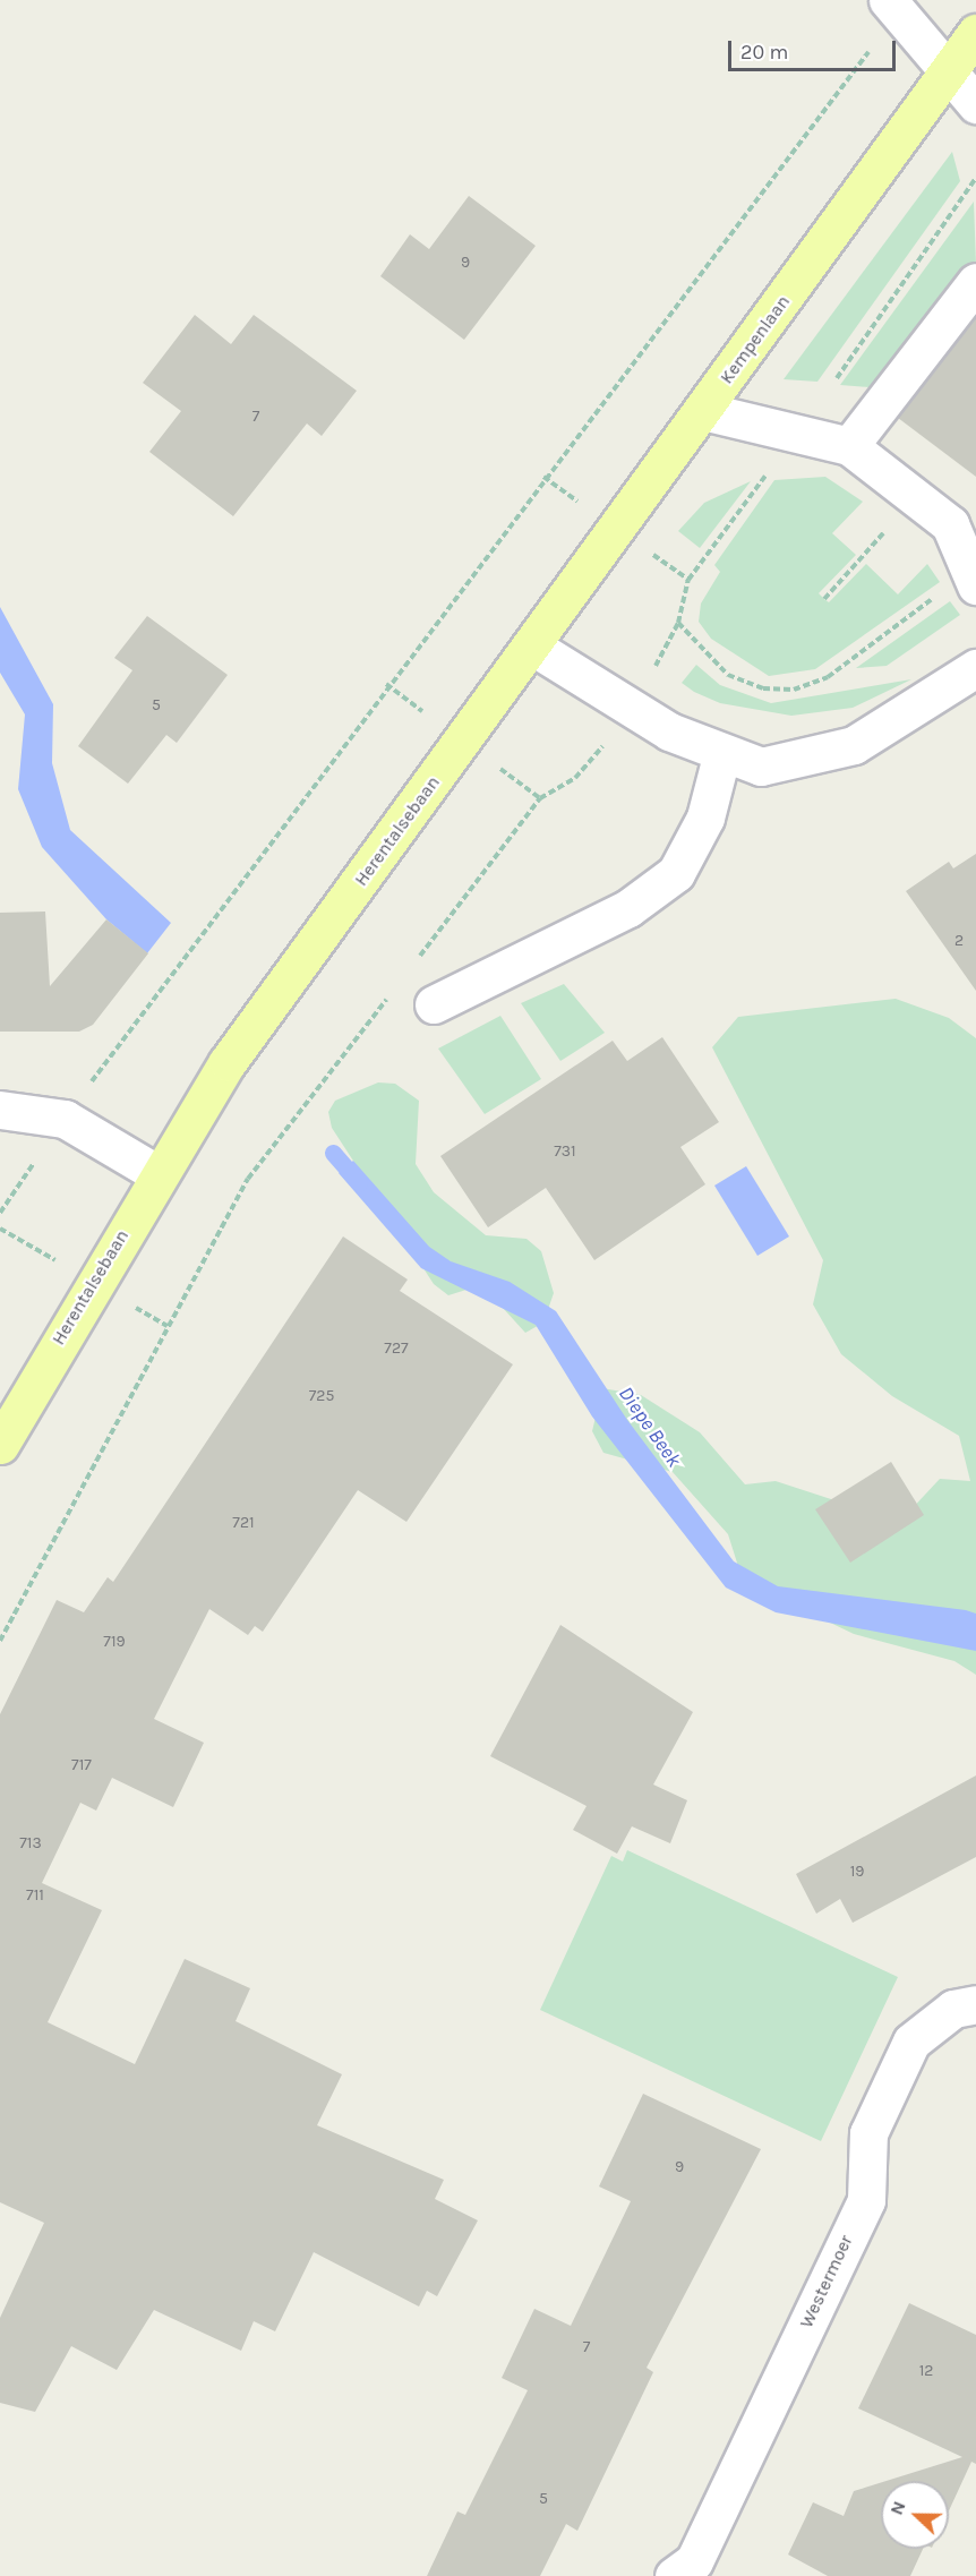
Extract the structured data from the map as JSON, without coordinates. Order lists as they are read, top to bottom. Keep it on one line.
{"streets":{"main road":["Kempenlaan","Herentalsebaan"],"street":["Westermoer"]},"crossings":[["Kempenlaan","Herentalsebaan"]],"water":["Diepe Beek"],"house_numbers":["9","7","5","2","731","727","725","721","719","717","713","19","711","9","7","12","5"],"scale_bar":"20 m","north":"left"}
